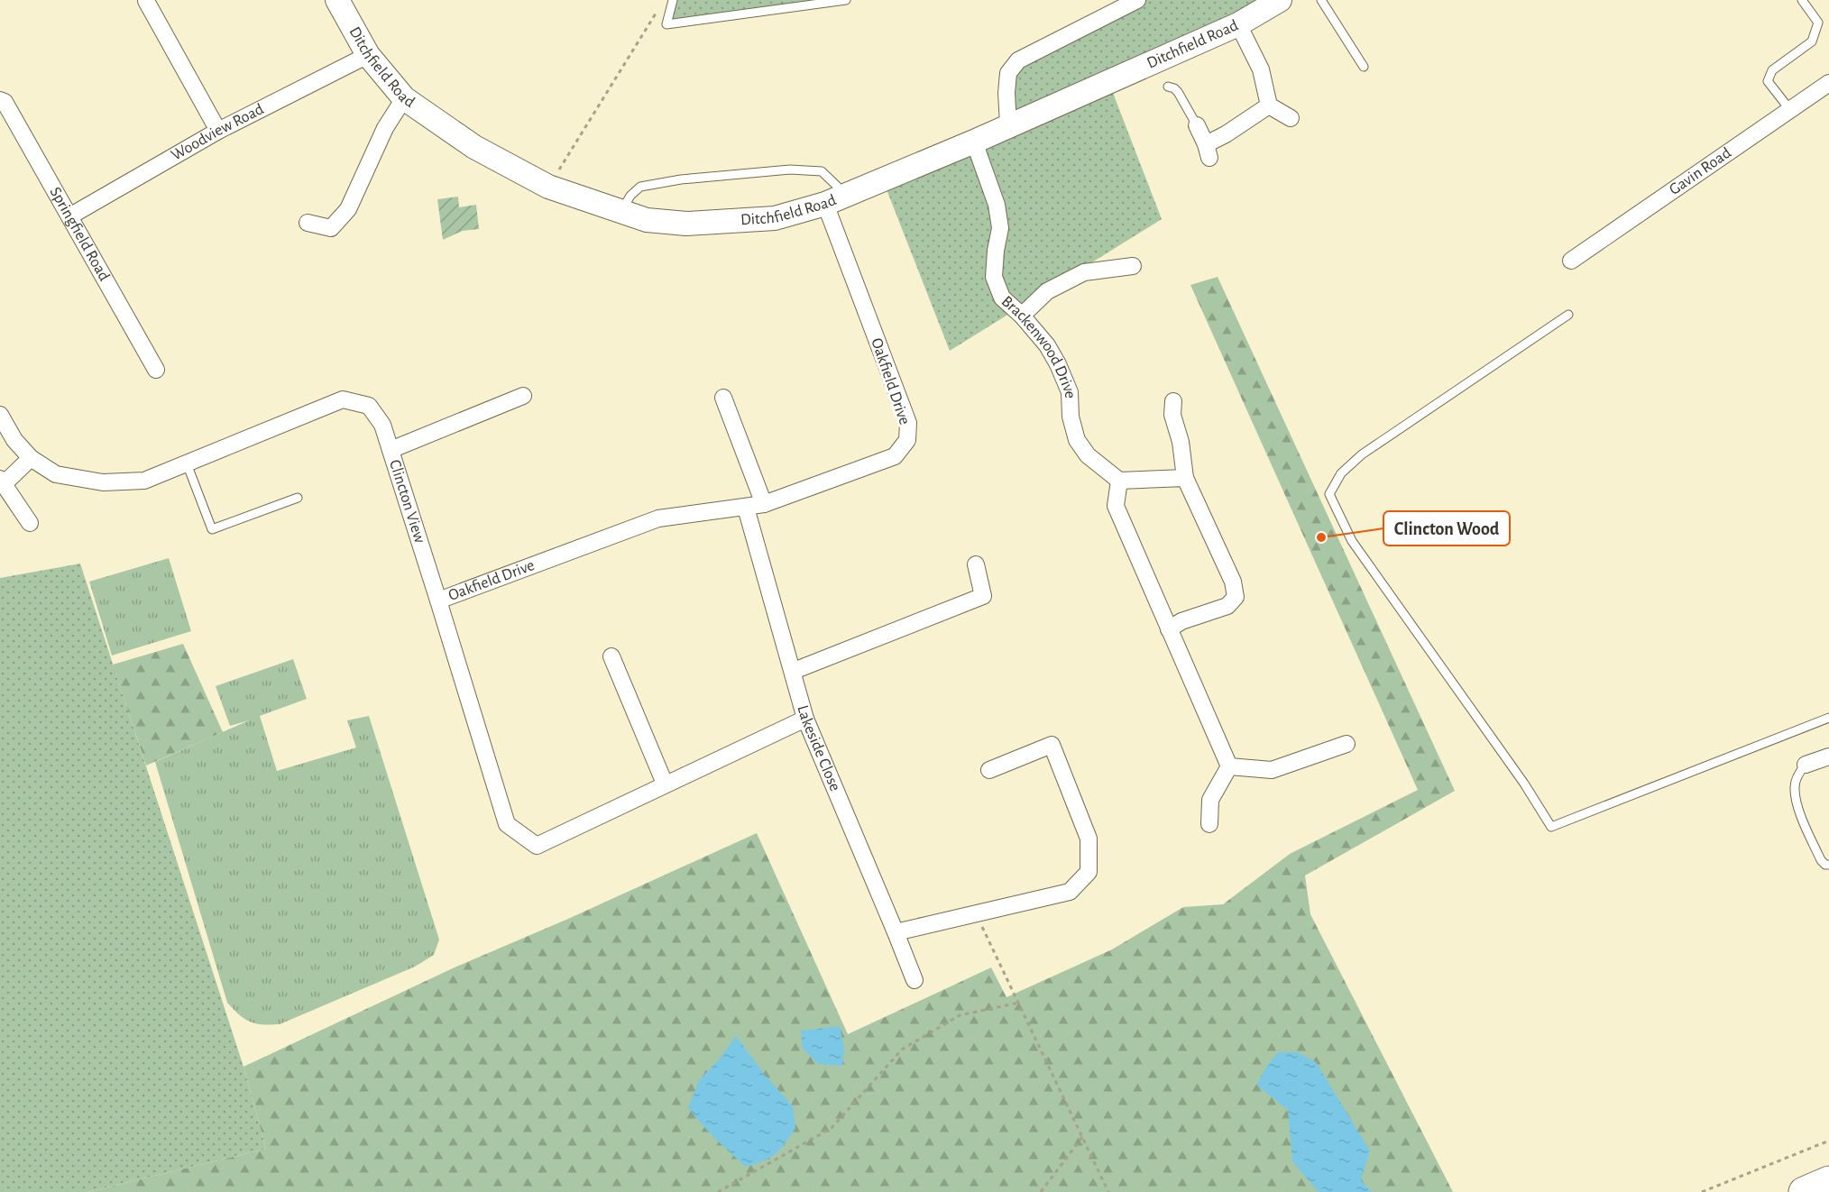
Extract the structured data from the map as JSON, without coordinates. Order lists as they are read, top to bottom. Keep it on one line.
{"streets":{"street":["Ditchfield Road","Woodview Road","Gavin Road","Springfield Road","Brackenwood Drive","Oakfield Drive","Clincton View","Lakeside Close"]},"crossings":[["Ditchfield Road","Woodview Road"],["Ditchfield Road","Brackenwood Drive"],["Ditchfield Road","Oakfield Drive"],["Woodview Road","Springfield Road"],["Oakfield Drive","Clincton View"],["Oakfield Drive","Lakeside Close"],["Clincton View","Lakeside Close"]],"places":["Clincton Wood"]}
